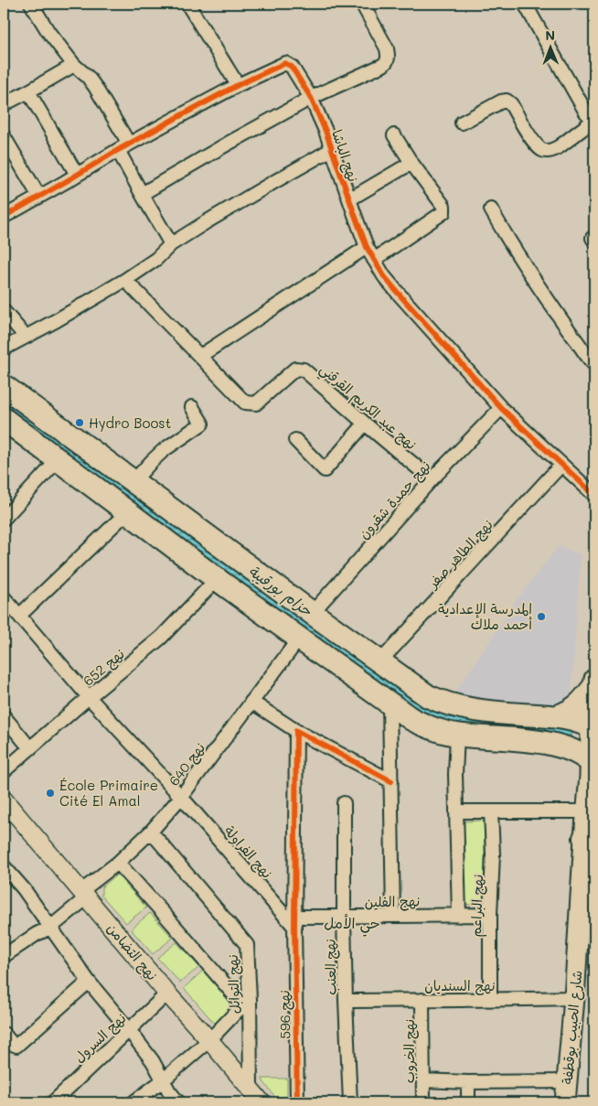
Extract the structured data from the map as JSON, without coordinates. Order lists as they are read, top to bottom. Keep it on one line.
{"streets":{"main road":["شارع الحبيب بوقطفة"],"street":["نهج الباشا","نهج عبد الكريم القرقني","نهج حمدة شقرون","نهج الطاهر صفر","نهج 652","نهج 640","نهج الفراولة","نهج الفلين","نهج البراعم","نهج التضامن","نهج العنب","نهج التوابل","نهج السنديان","نهج 596","نهج السرول","نهج الخروب"]},"crossings":[["نهج الباشا","نهج حمدة شقرون"],["نهج الباشا","نهج الطاهر صفر"],["نهج عبد الكريم القرقني","نهج حمدة شقرون"],["نهج 652","نهج الفراولة"],["نهج 640","نهج الفراولة"],["نهج 640","نهج التضامن"],["نهج 640","نهج التوابل"],["نهج الفراولة","نهج الفلين"],["نهج الفراولة","نهج 596"],["نهج الفلين","نهج البراعم"],["نهج الفلين","نهج العنب"],["نهج الفلين","نهج 596"],["نهج البراعم","نهج السنديان"],["نهج التضامن","نهج التوابل"],["نهج التضامن","نهج السرول"],["نهج العنب","نهج السنديان"],["نهج السنديان","شارع الحبيب بوقطفة"],["نهج السنديان","نهج الخروب"]],"districts":["حي الأمل"],"water":["حزام بورقيبة"],"places":["Hydro Boost","المدرسة الإعدادية أحمد ملاك","École Primaire Cité El Amal"],"north":"top"}
